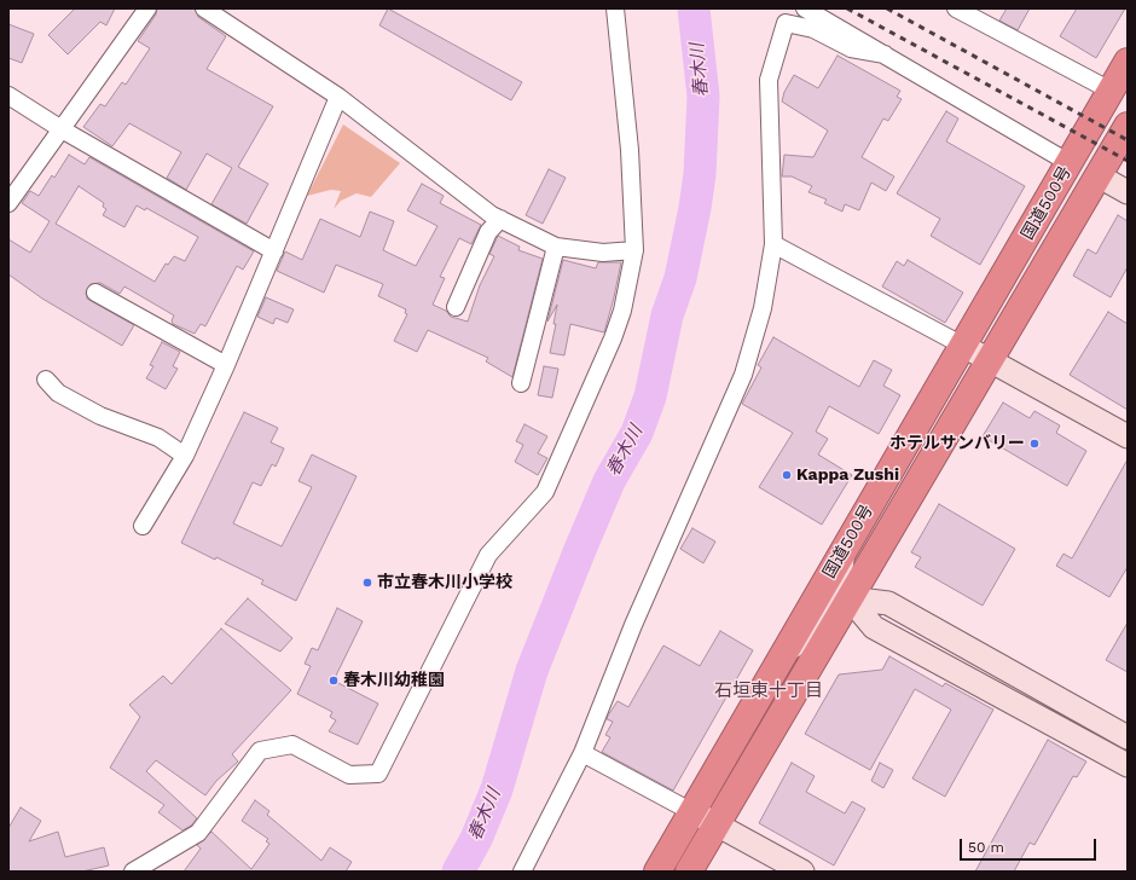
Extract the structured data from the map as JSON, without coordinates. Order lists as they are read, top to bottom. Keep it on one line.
{"streets":{"highway":["国道500号"]},"districts":["石垣東十丁目"],"water":["春木川"],"places":["ホテルサンバリー","Kappa Zushi","市立春木川小学校","春木川幼稚園"],"scale_bar":"50 m"}
